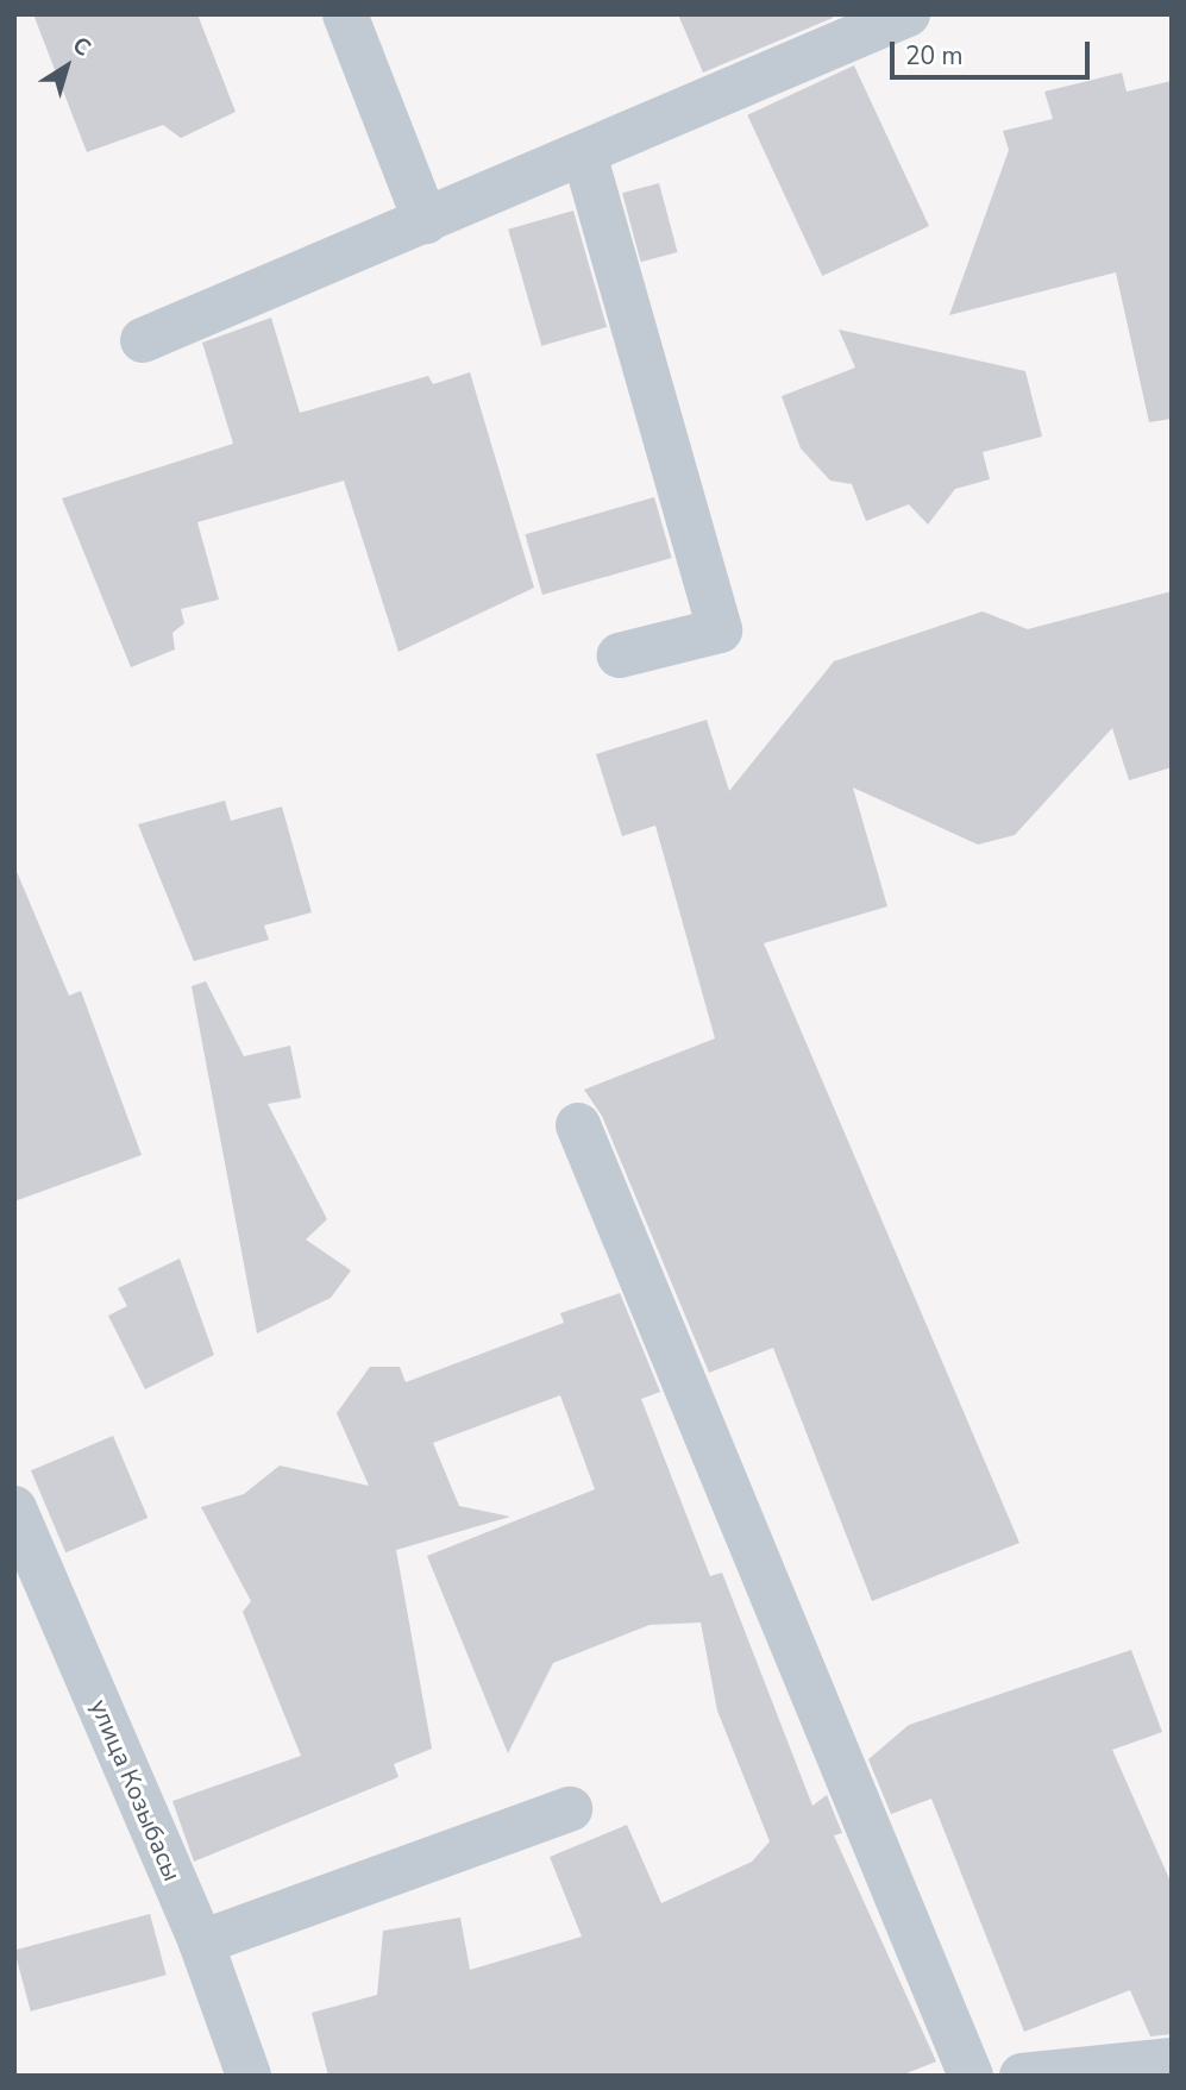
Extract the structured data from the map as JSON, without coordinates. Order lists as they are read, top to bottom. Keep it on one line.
{"streets":{"street":["улица Козыбасы"]},"scale_bar":"20 m","north":"top right"}
